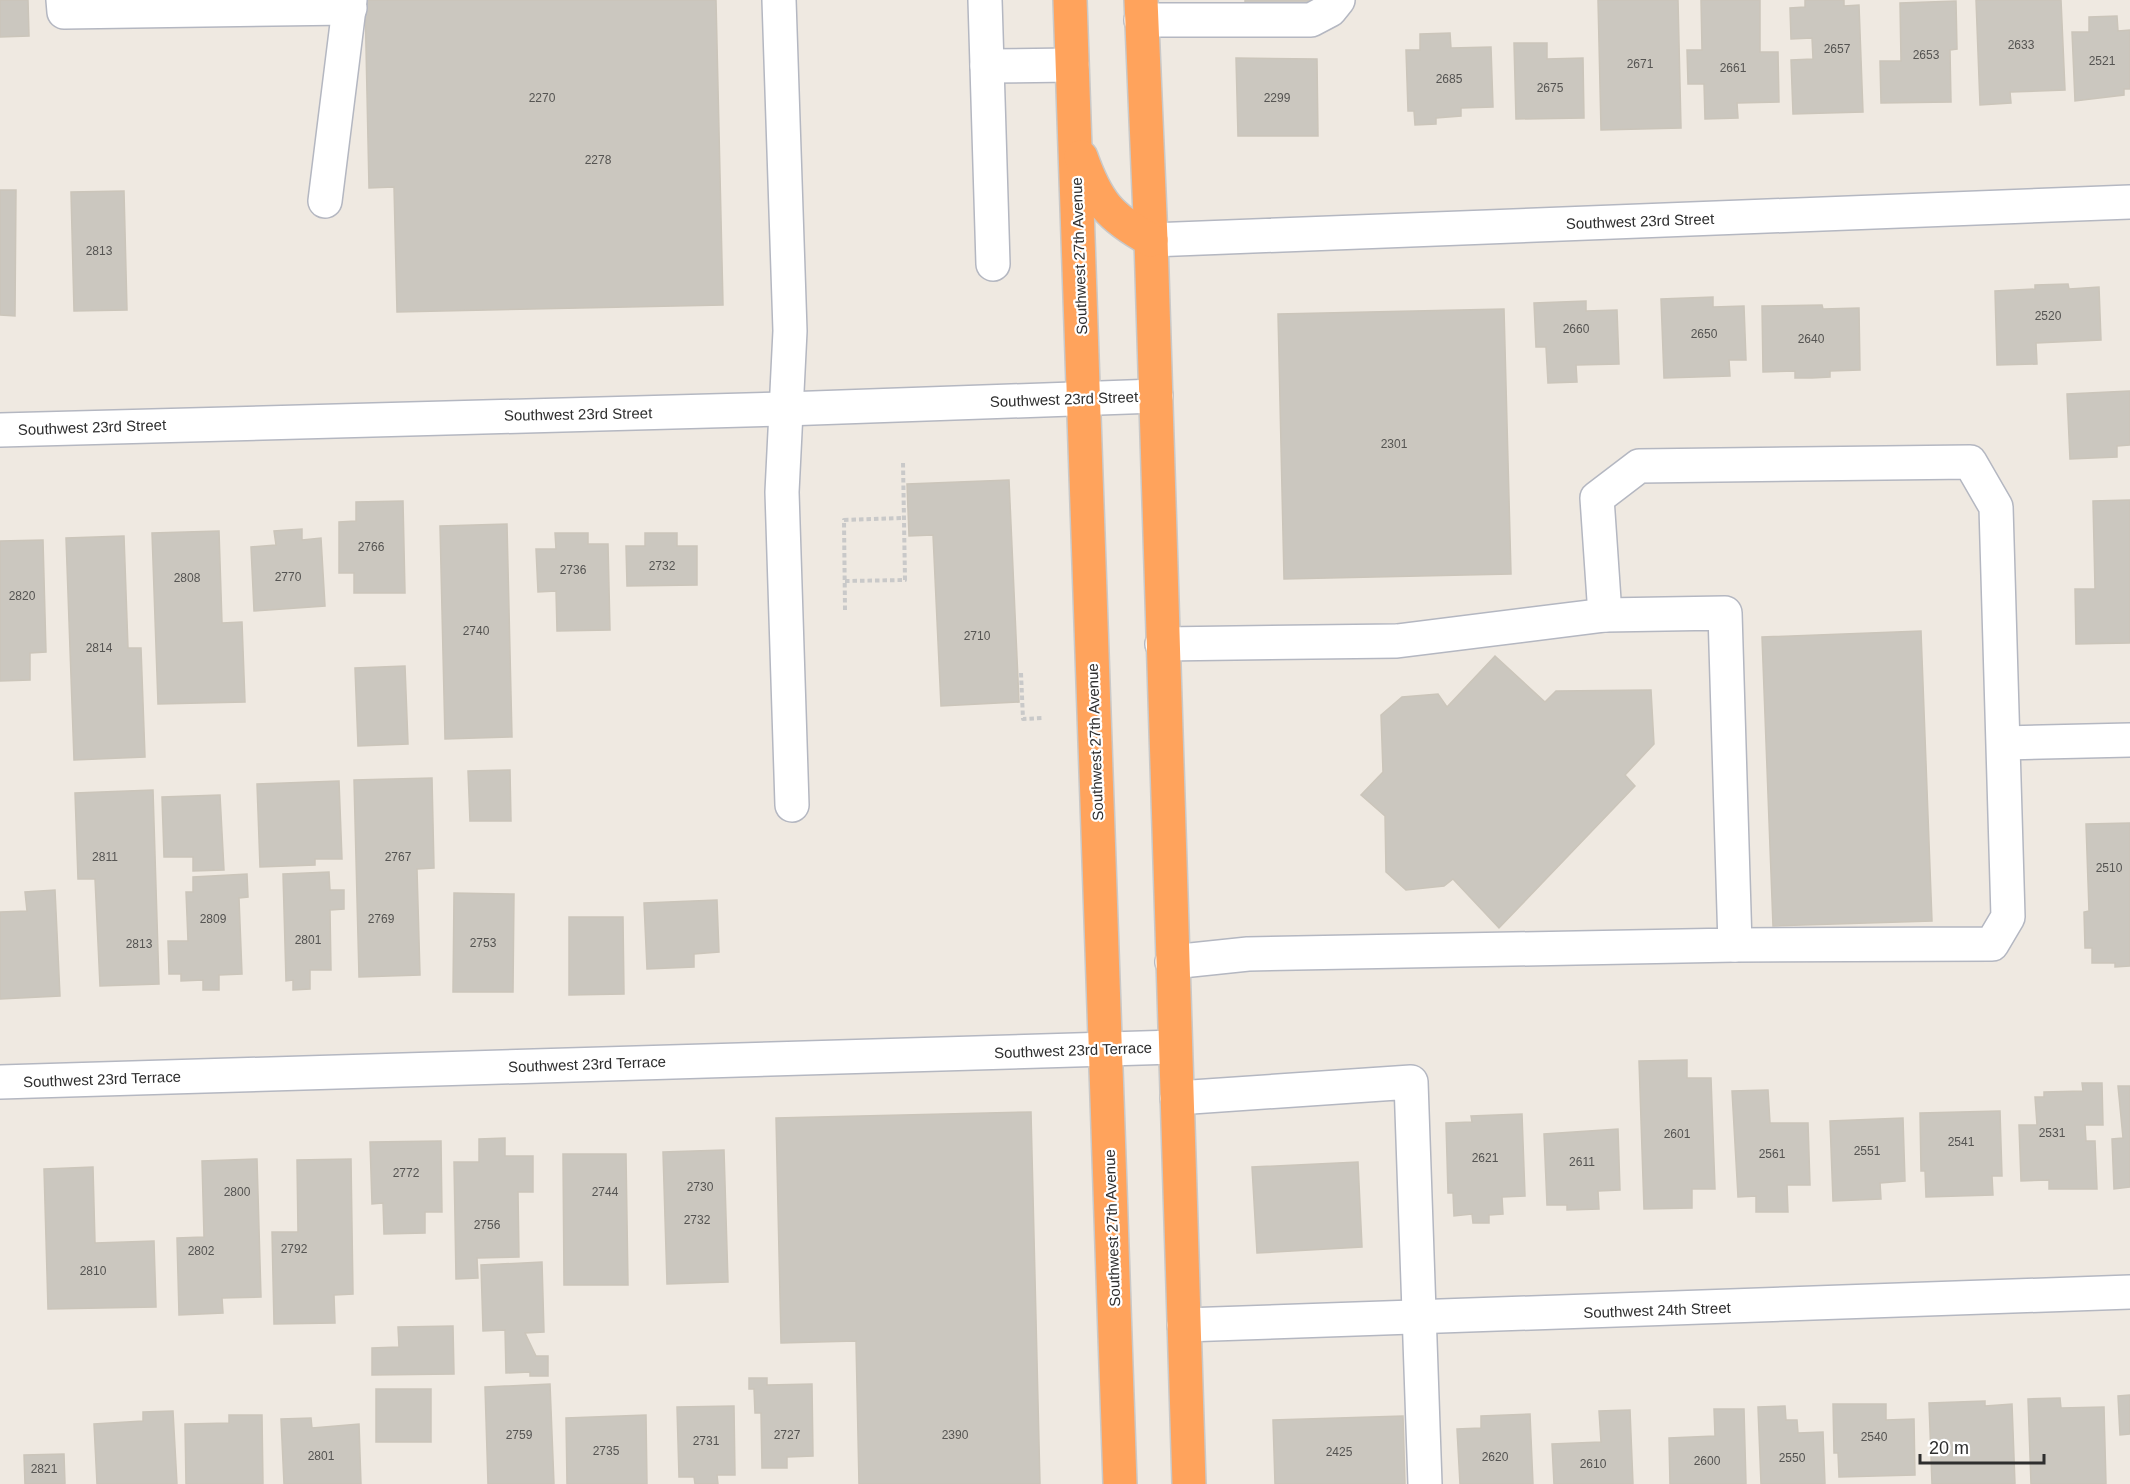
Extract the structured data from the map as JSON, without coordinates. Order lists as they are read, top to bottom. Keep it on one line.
{"streets":{"highway":["Southwest 27th Avenue"],"street":["Southwest 23rd Street","Southwest 23rd Terrace","Southwest 24th Street"]},"crossings":[["Southwest 23rd Street","Southwest 27th Avenue"],["Southwest 27th Avenue","Southwest 23rd Terrace"]],"house_numbers":["2633","2657","2653","2521","2671","2661","2685","2675","2270","2299","2278","2813","2520","2660","2650","2640","2301","2766","2732","2736","2770","2808","2820","2740","2710","2814","2811","2767","2510","2809","2769","2801","2753","2813","2531","2601","2541","2551","2561","2621","2611","2772","2730","2800","2744","2732","2756","2792","2802","2810","2759","2727","2390","2540","2731","2735","2425","2801","2620","2550","2600","2610","2821"],"scale_bar":"20 m"}
